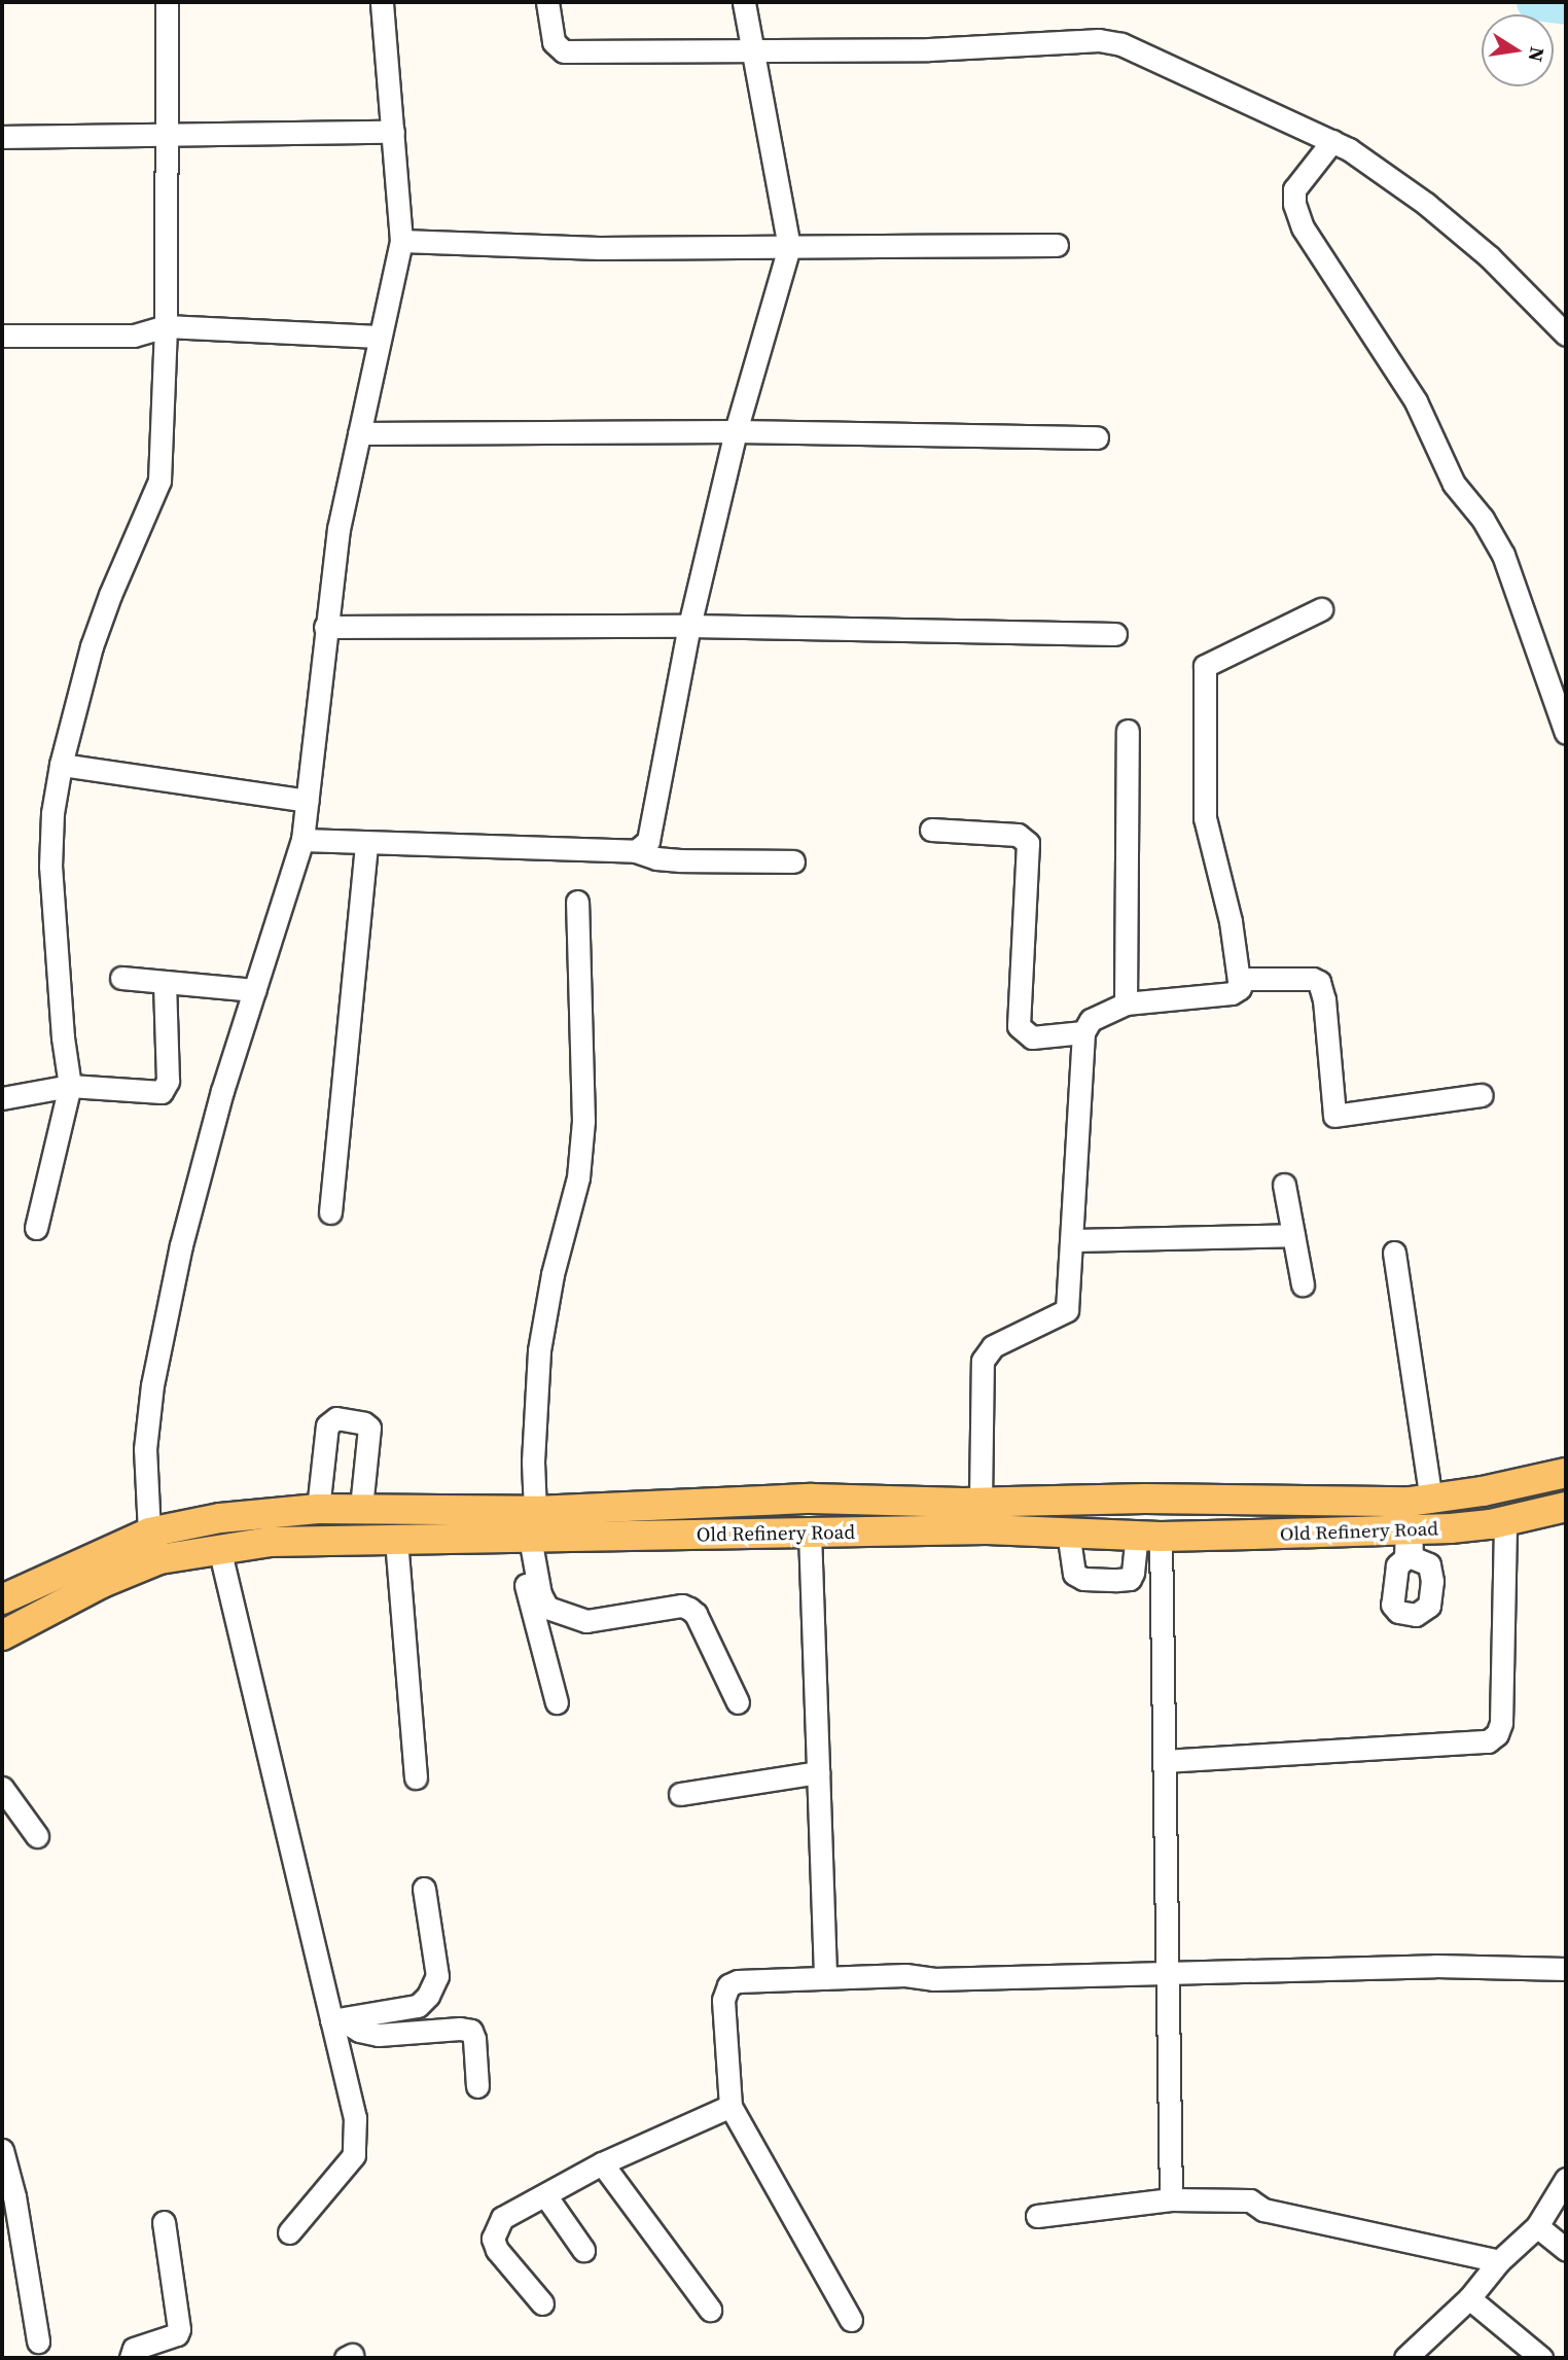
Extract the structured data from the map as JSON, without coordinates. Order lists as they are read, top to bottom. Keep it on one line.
{"streets":{"main road":["Old Refinery Road"]},"north":"right"}
